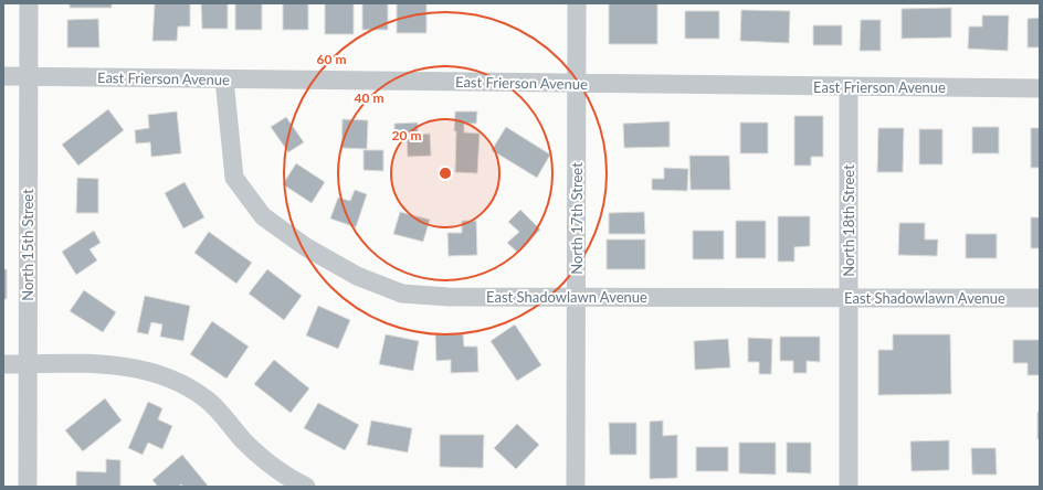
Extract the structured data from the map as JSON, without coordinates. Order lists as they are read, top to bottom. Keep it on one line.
{"streets":{"street":["East Frierson Avenue","North 17th Street","North 18th Street","North 15th Street","East Shadowlawn Avenue"]},"crossings":[["East Frierson Avenue","North 17th Street"],["East Frierson Avenue","North 18th Street"],["East Frierson Avenue","North 15th Street"],["East Frierson Avenue","East Shadowlawn Avenue"],["North 17th Street","East Shadowlawn Avenue"],["North 18th Street","East Shadowlawn Avenue"]],"rings":["60 m","40 m","20 m"]}
